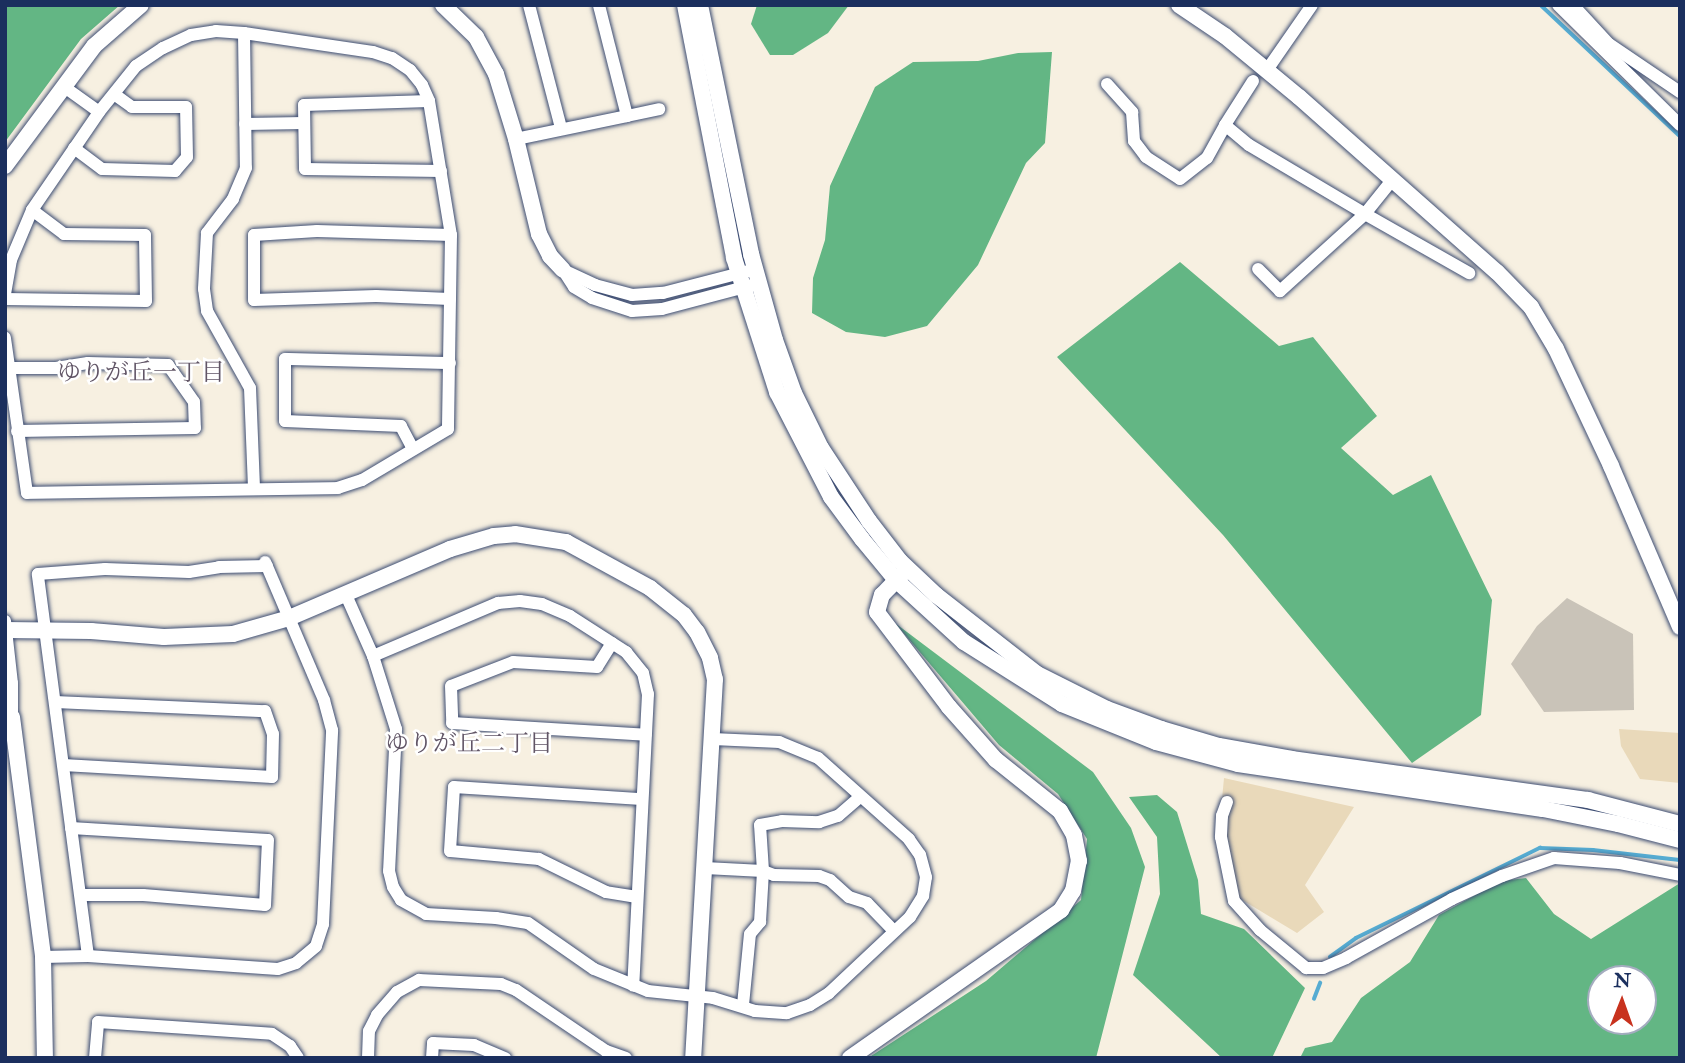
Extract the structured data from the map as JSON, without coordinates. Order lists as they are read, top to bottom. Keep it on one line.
{"districts":["ゆりが丘一丁目","ゆりが丘二丁目"],"north":"top"}
